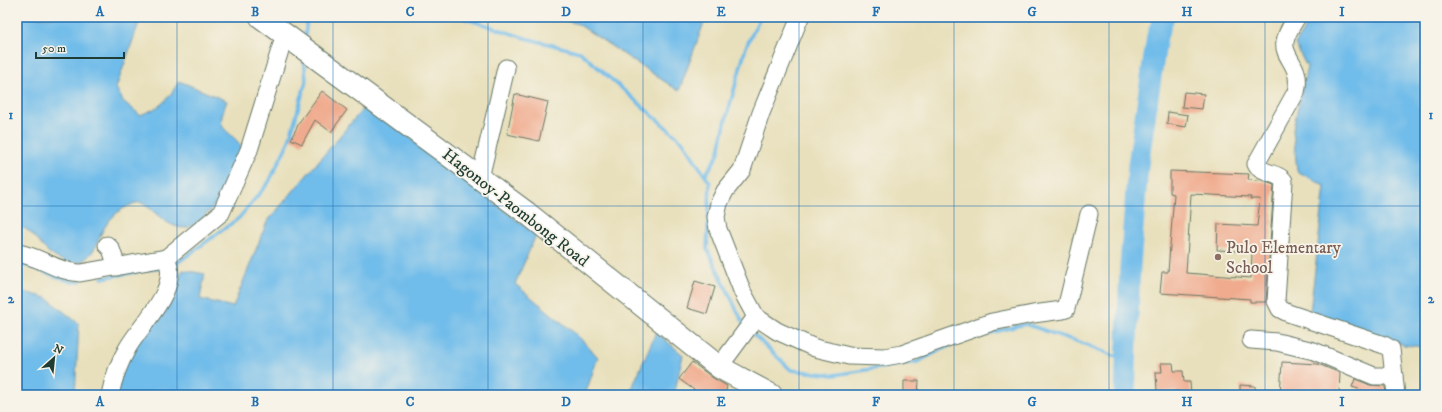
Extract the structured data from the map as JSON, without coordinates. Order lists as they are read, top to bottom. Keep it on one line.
{"streets":{"main road":["Hagonoy-Paombong Road"]},"places":["Pulo Elementary School"],"scale_bar":"50 m","north":"top right","grid":{"columns":["A","B","C","D","E","F","G","H","I"],"rows":["1","2"]}}
